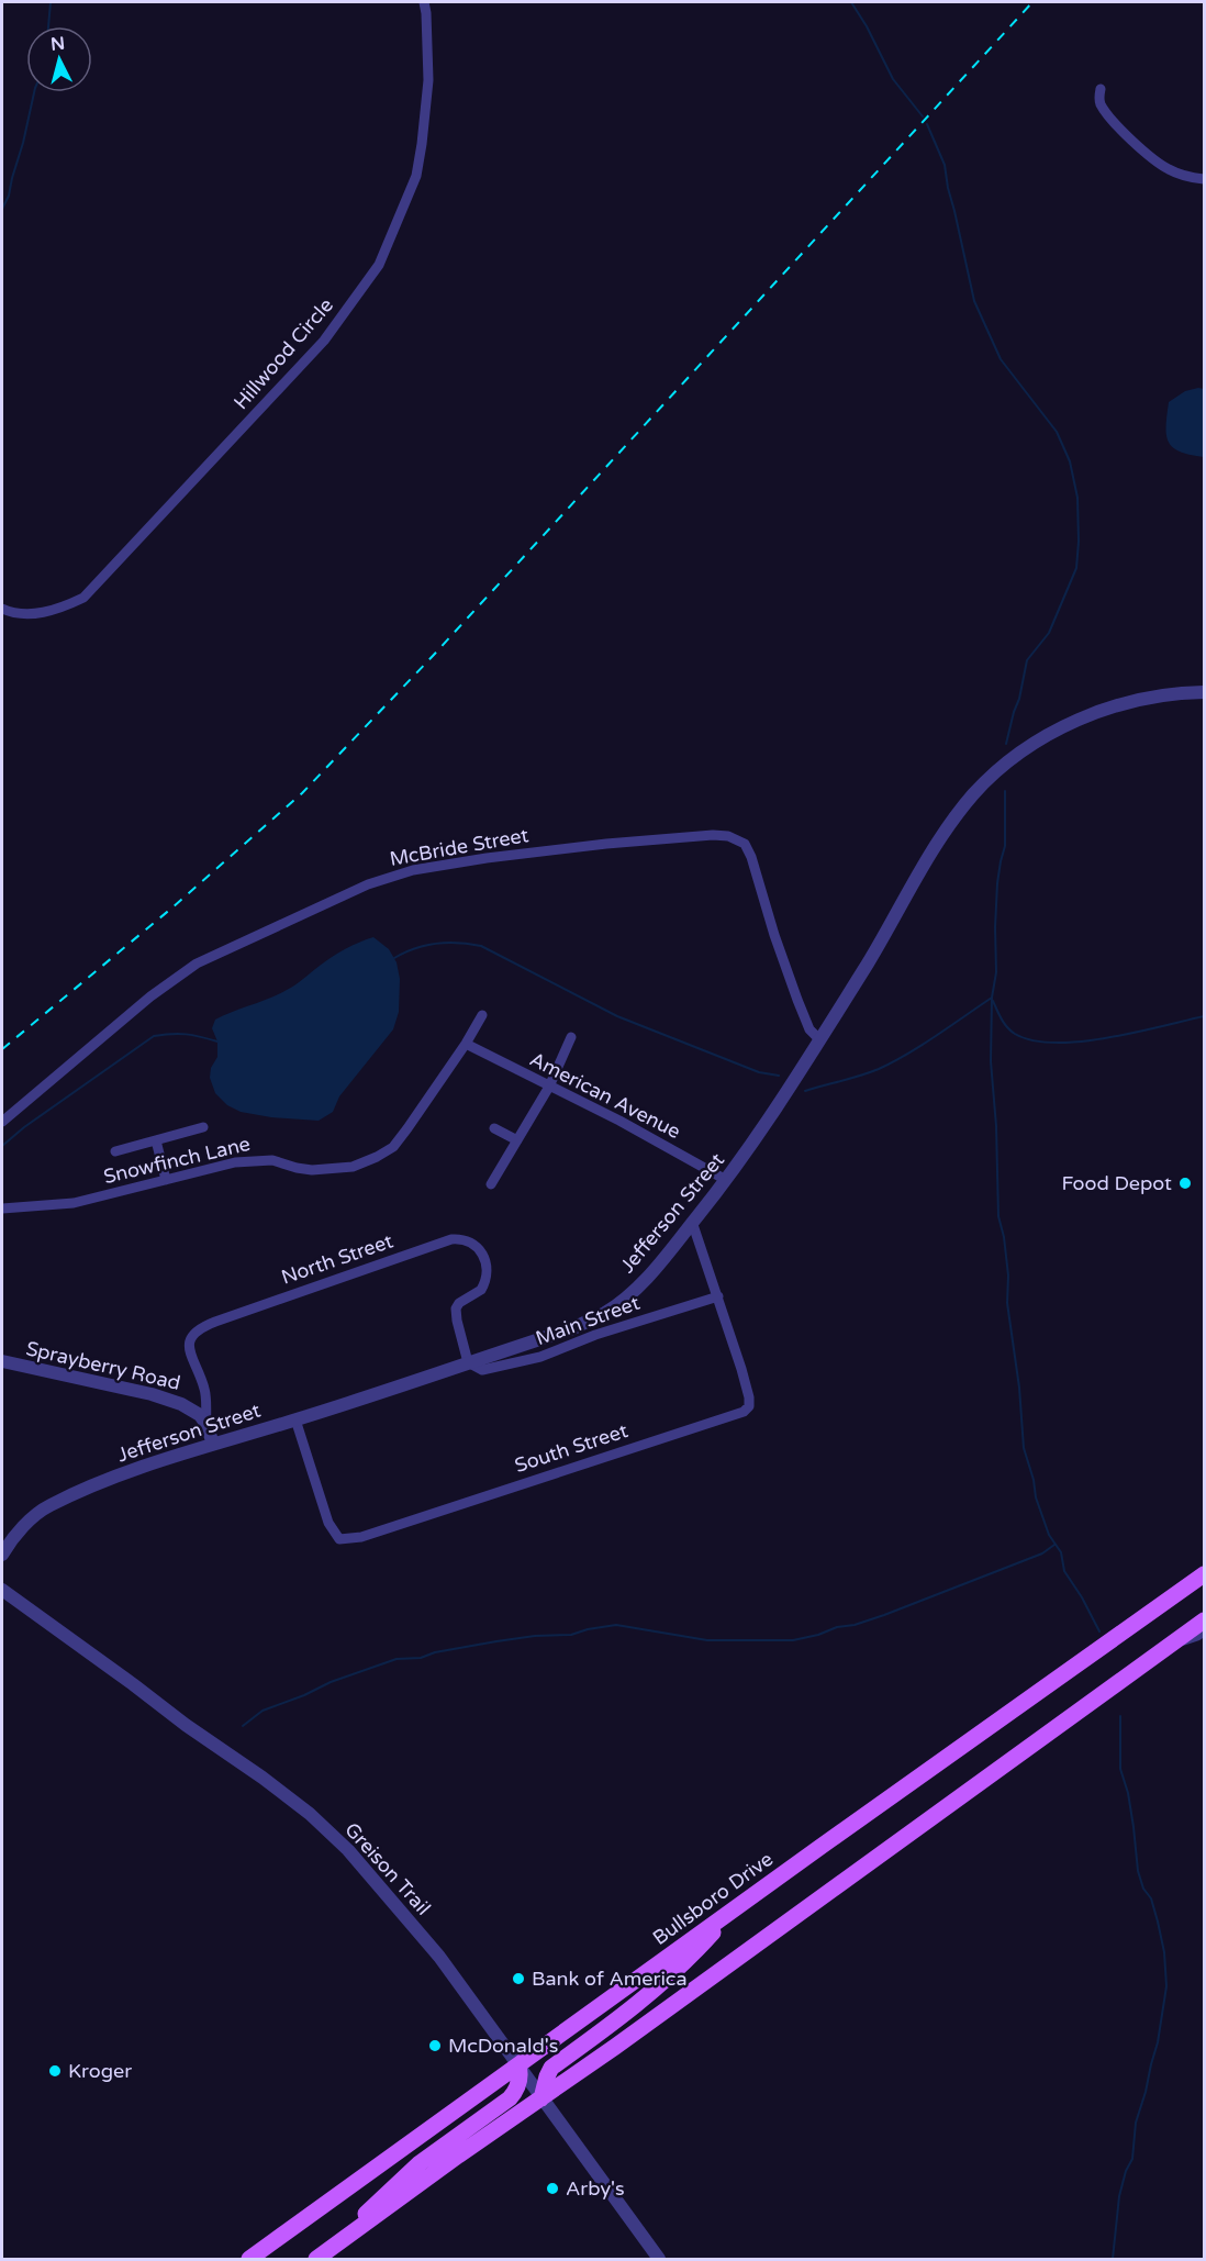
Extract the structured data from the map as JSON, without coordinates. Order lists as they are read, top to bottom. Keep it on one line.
{"streets":{"main road":["Bullsboro Drive"],"street":["Hillwood Circle","McBride Street","American Avenue","Snowfinch Lane","Jefferson Street","North Street","Main Street","Sprayberry Road","South Street","Greison Trail"]},"crossings":[["McBride Street","Jefferson Street"],["American Avenue","Snowfinch Lane"],["American Avenue","Jefferson Street"],["Jefferson Street","North Street"],["Jefferson Street","Main Street"],["Jefferson Street","South Street"],["North Street","Main Street"],["North Street","Sprayberry Road"],["Main Street","South Street"],["Greison Trail","Bullsboro Drive"]],"places":["Food Depot","Bank of America","McDonald's","Kroger","Arby's"],"north":"top"}
